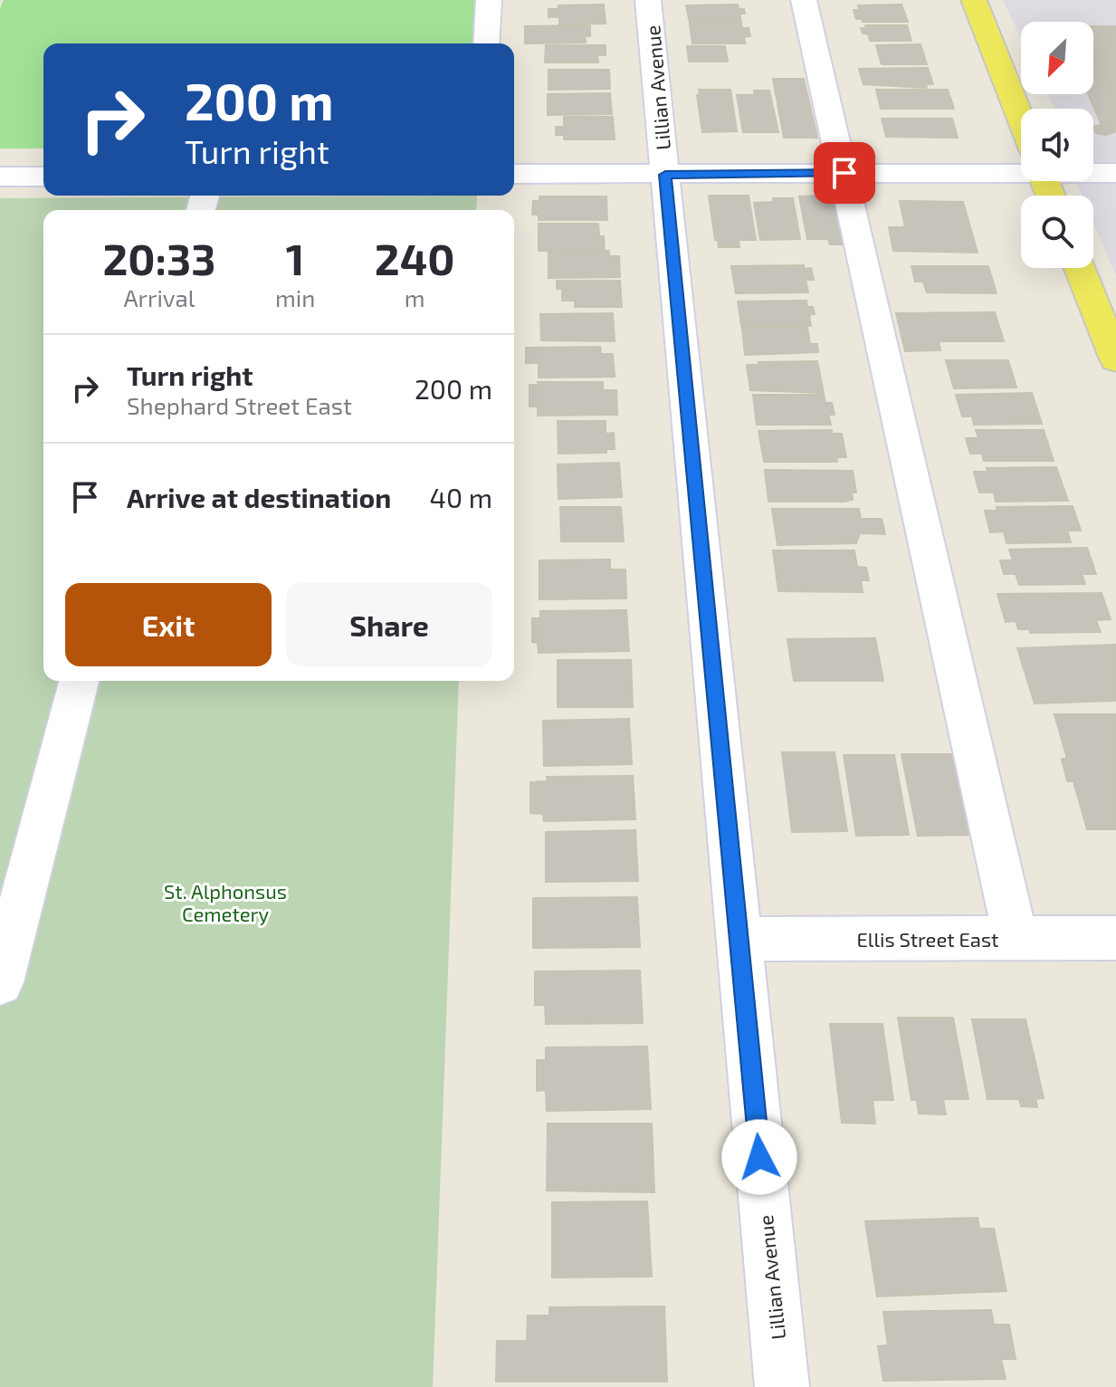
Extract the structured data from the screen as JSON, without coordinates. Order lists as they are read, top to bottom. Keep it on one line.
{"streets":{"street":["Lillian Avenue","Ellis Street East"]},"crossings":[["Lillian Avenue","Ellis Street East"]],"parks":["St. Alphonsus Cemetery"],"north":"bottom left","page":{"turn":["200 m","Turn right"],"eta":["20:33","Arrival","1","min","240","m"],"list":[{"name":"Turn right","note":"Shephard Street East","value":"200 m"},{"name":"Arrive at destination","value":"40 m"}],"buttons":["Exit","Share"]}}
